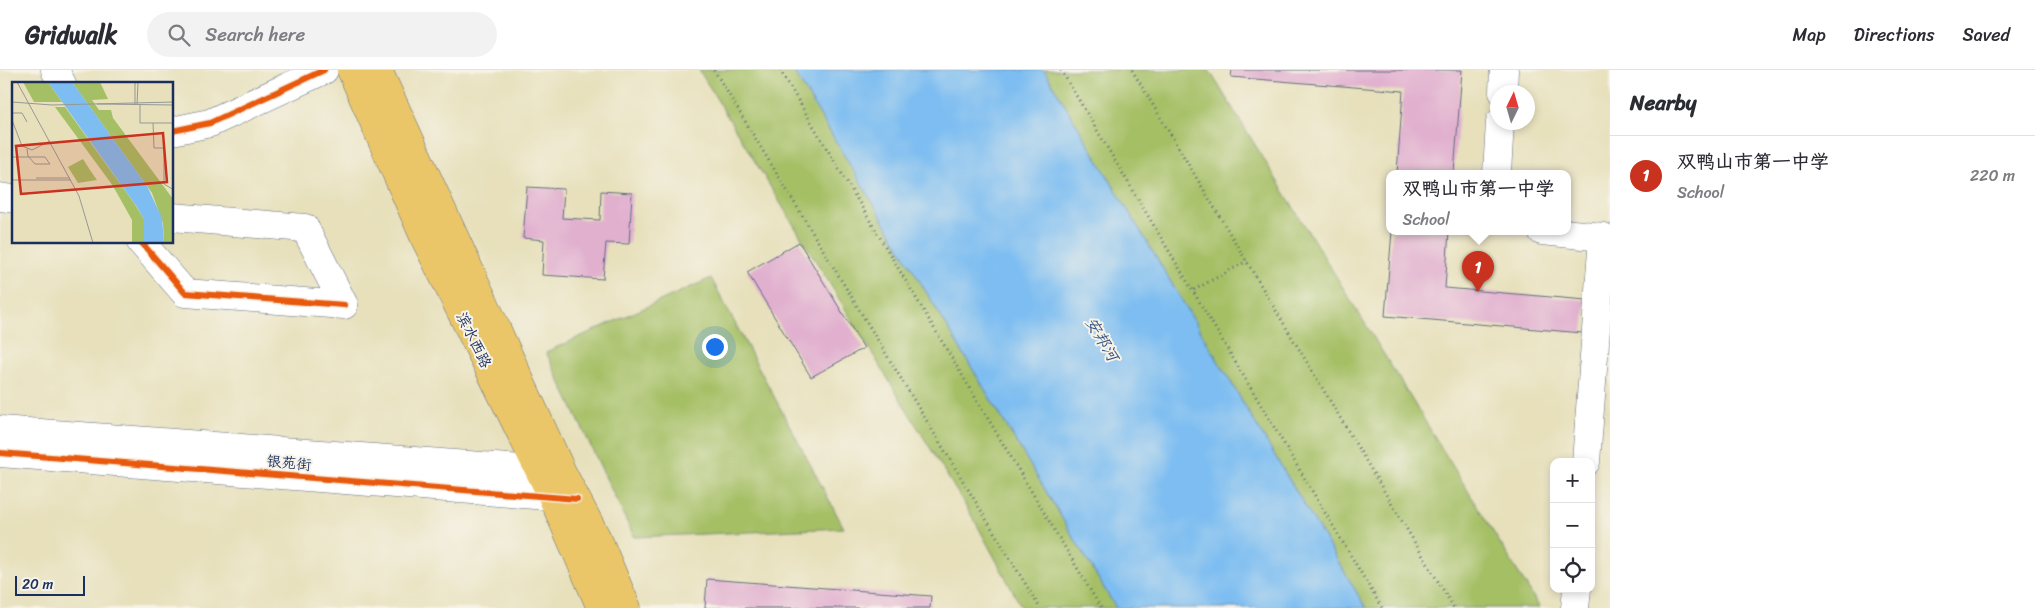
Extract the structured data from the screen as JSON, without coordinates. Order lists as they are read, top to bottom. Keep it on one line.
{"streets":{"main road":["滨水西路"],"street":["银苑街"]},"crossings":[["滨水西路","银苑街"]],"water":["安邦河"],"scale_bar":"20 m","north":"top","page":{"header":"Gridwalk","search":"Search here","nav":["Map","Directions","Saved"],"heading":"Nearby","list":[{"mark":"1","name":"双鸭山市第一中学","note":"School","value":"220 m"}],"popup":["双鸭山市第一中学","School"],"pins":"1","map_buttons":["+","−"],"scale":"20 m"}}
